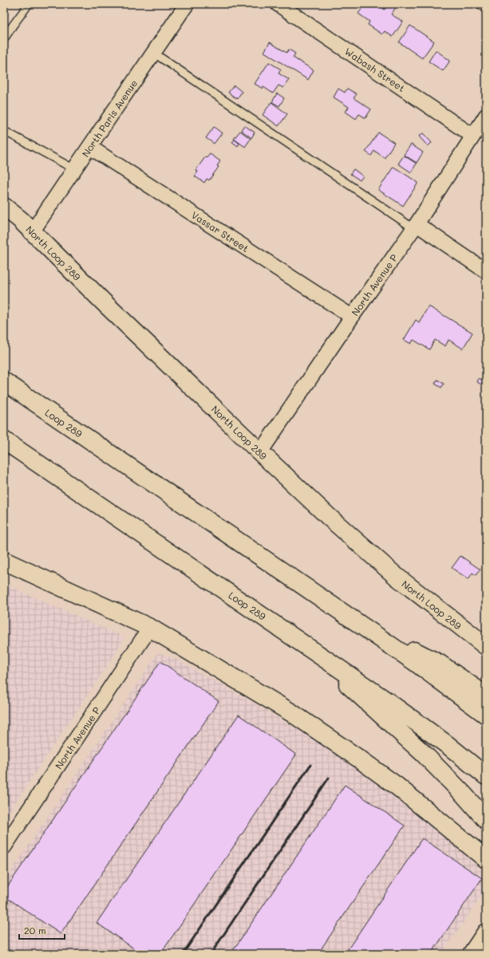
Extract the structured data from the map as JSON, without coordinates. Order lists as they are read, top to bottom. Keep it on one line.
{"streets":{"main road":["North Loop 289","Loop 289"],"street":["Wabash Street","North Paris Avenue","Vassar Street","North Avenue P"]},"crossings":[["Wabash Street","North Avenue P"],["North Paris Avenue","Vassar Street"],["North Paris Avenue","North Loop 289"],["Vassar Street","North Avenue P"],["North Loop 289","North Avenue P"]],"scale_bar":"20 m"}
